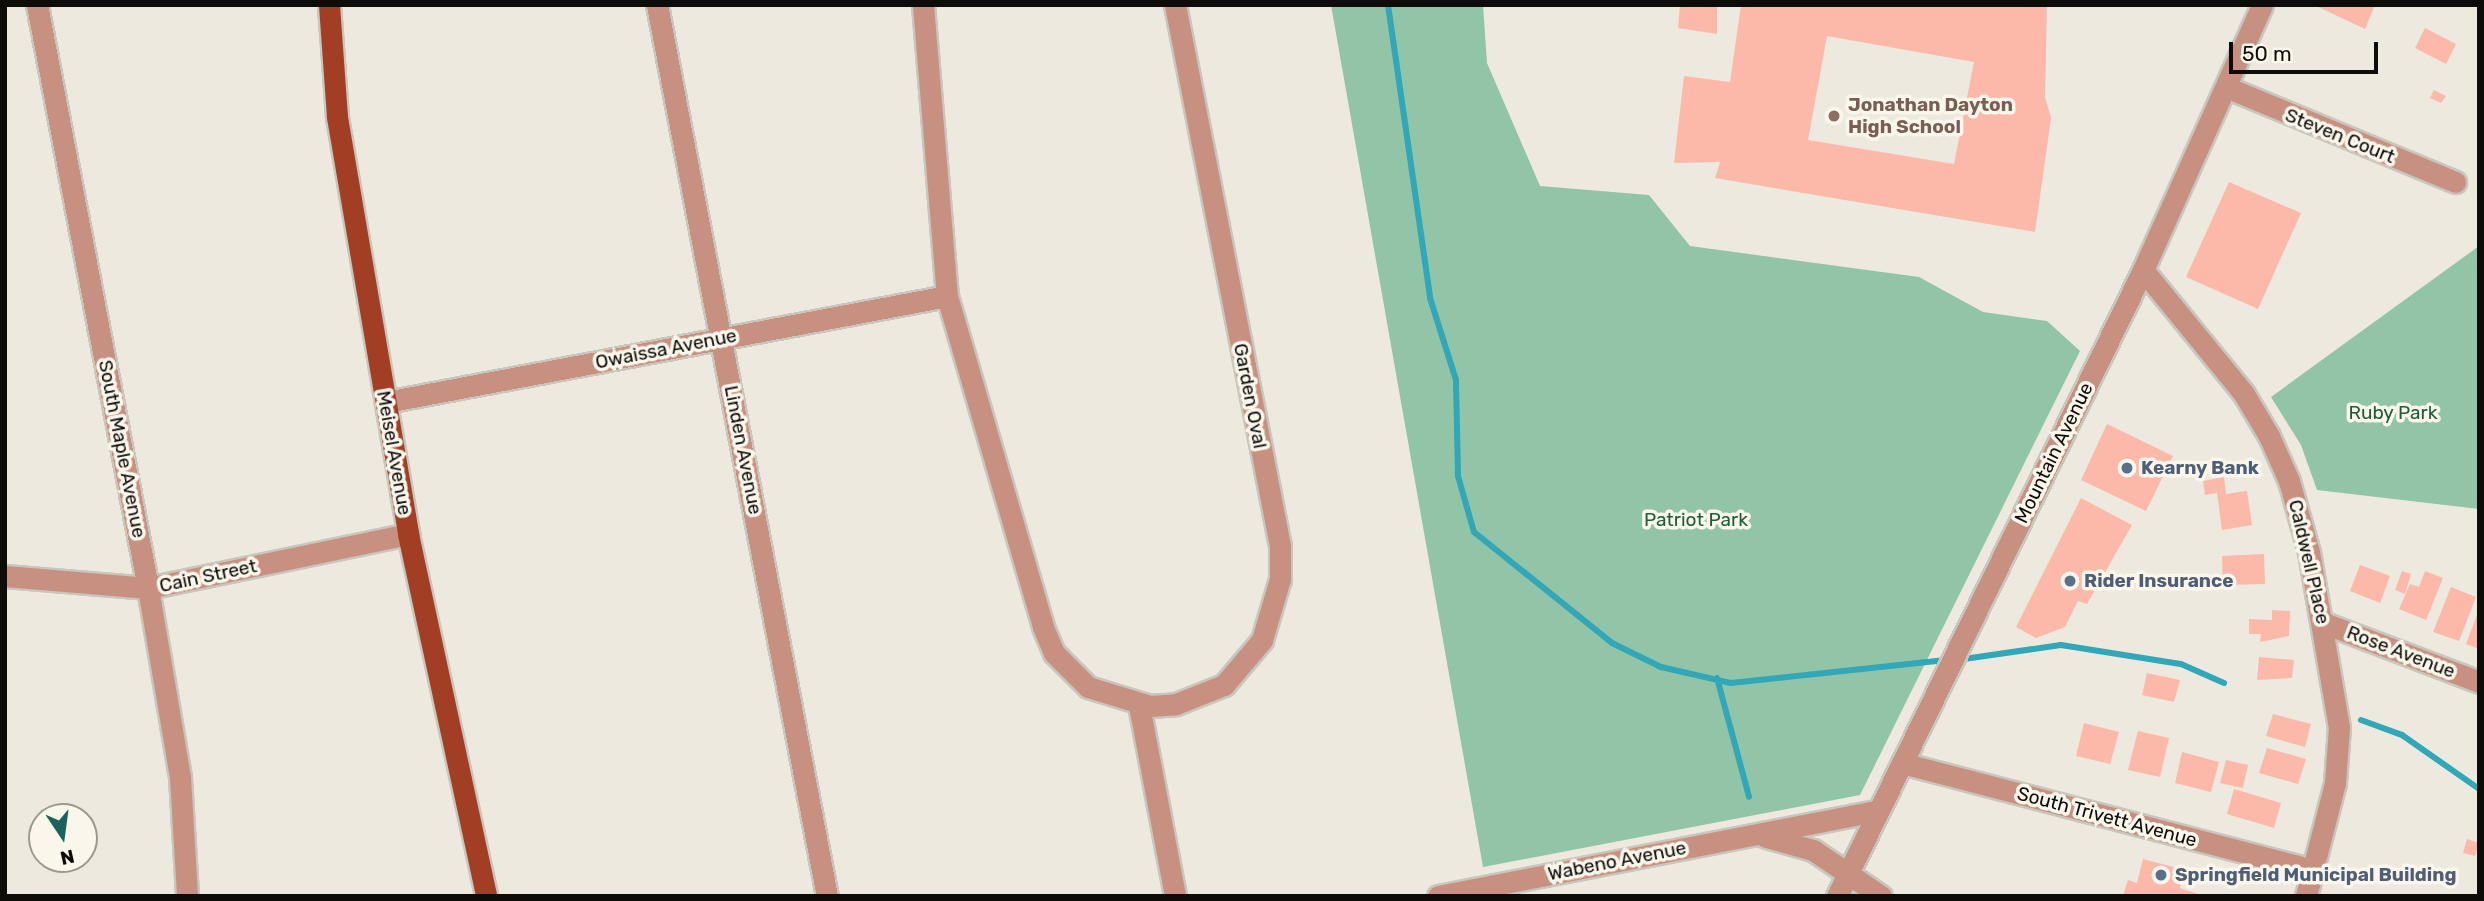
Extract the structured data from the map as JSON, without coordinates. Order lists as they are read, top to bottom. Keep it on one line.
{"streets":{"main road":["Meisel Avenue"],"street":["Steven Court","Owaissa Avenue","Garden Oval","South Maple Avenue","Linden Avenue","Mountain Avenue","Caldwell Place","Cain Street","Rose Avenue","South Trivett Avenue","Wabeno Avenue"]},"crossings":[["Steven Court","Mountain Avenue"],["Owaissa Avenue","Garden Oval"],["Owaissa Avenue","Linden Avenue"],["Owaissa Avenue","Meisel Avenue"],["South Maple Avenue","Cain Street"],["Meisel Avenue","Cain Street"],["Mountain Avenue","Caldwell Place"],["Mountain Avenue","South Trivett Avenue"],["Mountain Avenue","Wabeno Avenue"],["Caldwell Place","Rose Avenue"],["Caldwell Place","South Trivett Avenue"]],"parks":["Ruby Park","Patriot Park"],"places":["Jonathan Dayton High School","Kearny Bank","Rider Insurance","Springfield Municipal Building"],"scale_bar":"50 m","north":"bottom"}
